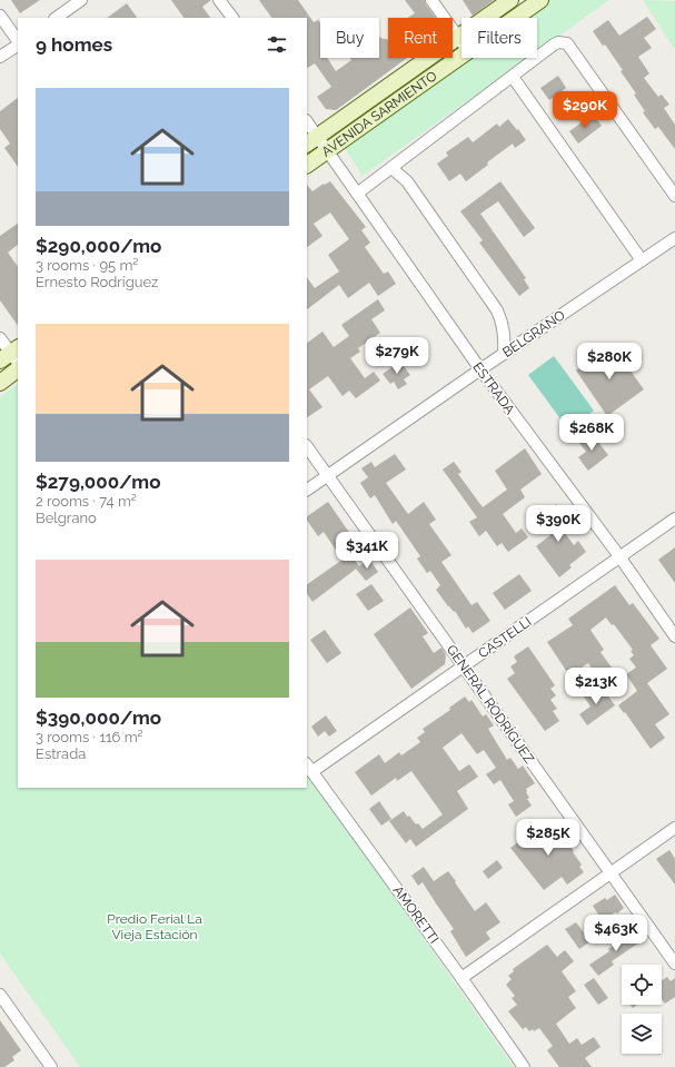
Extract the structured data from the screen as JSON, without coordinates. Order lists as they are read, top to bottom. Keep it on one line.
{"streets":{"main road":["AVENIDA SARMIENTO"],"street":["BELGRANO","ESTRADA","CASTELLI","GENERAL RODRÍGUEZ","AMORETTI"]},"crossings":[["AVENIDA SARMIENTO","ESTRADA"],["BELGRANO","ESTRADA"],["BELGRANO","GENERAL RODRÍGUEZ"],["ESTRADA","CASTELLI"],["CASTELLI","GENERAL RODRÍGUEZ"],["CASTELLI","AMORETTI"]],"parks":["Predio Ferial La Vieja Estación"],"page":{"chip":["Buy","Rent","Filters"],"heading":"9 homes","list":[{"name":"$290,000/mo","note":"3 rooms · 95 m² · Ernesto Rodríguez"},{"name":"$279,000/mo","note":"2 rooms · 74 m² · Belgrano"},{"name":"$390,000/mo","note":"3 rooms · 116 m² · Estrada"}],"price":["$290K","$279K","$280K","$268K","$390K","$341K","$213K","$285K","$463K"]}}
